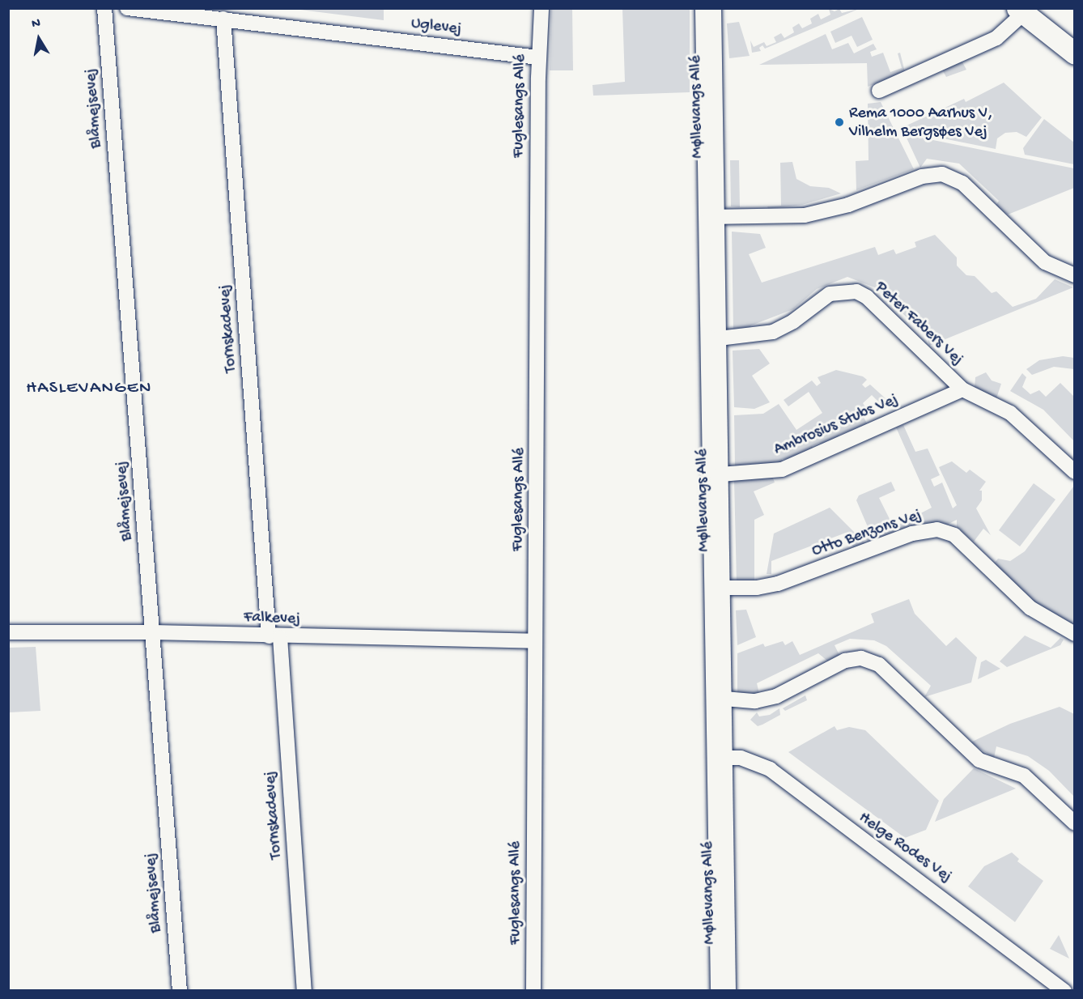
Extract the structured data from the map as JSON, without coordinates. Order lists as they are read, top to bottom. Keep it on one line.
{"streets":{"street":["Uglevej","Fuglesangs Allé","Møllevangs Allé","Blåmejsevej","Peter Fabers Vej","Tornskadevej","Ambrosius Stubs Vej","Otto Benzons Vej","Falkevej","Helge Rodes Vej"]},"crossings":[["Uglevej","Fuglesangs Allé"],["Uglevej","Tornskadevej"],["Fuglesangs Allé","Falkevej"],["Møllevangs Allé","Peter Fabers Vej"],["Møllevangs Allé","Ambrosius Stubs Vej"],["Møllevangs Allé","Otto Benzons Vej"],["Møllevangs Allé","Helge Rodes Vej"],["Blåmejsevej","Falkevej"],["Peter Fabers Vej","Ambrosius Stubs Vej"],["Tornskadevej","Falkevej"]],"districts":["HASLEVANGEN"],"places":["Rema 1000 Aarhus V, Vilhelm Bergsøes Vej"],"north":"top"}
